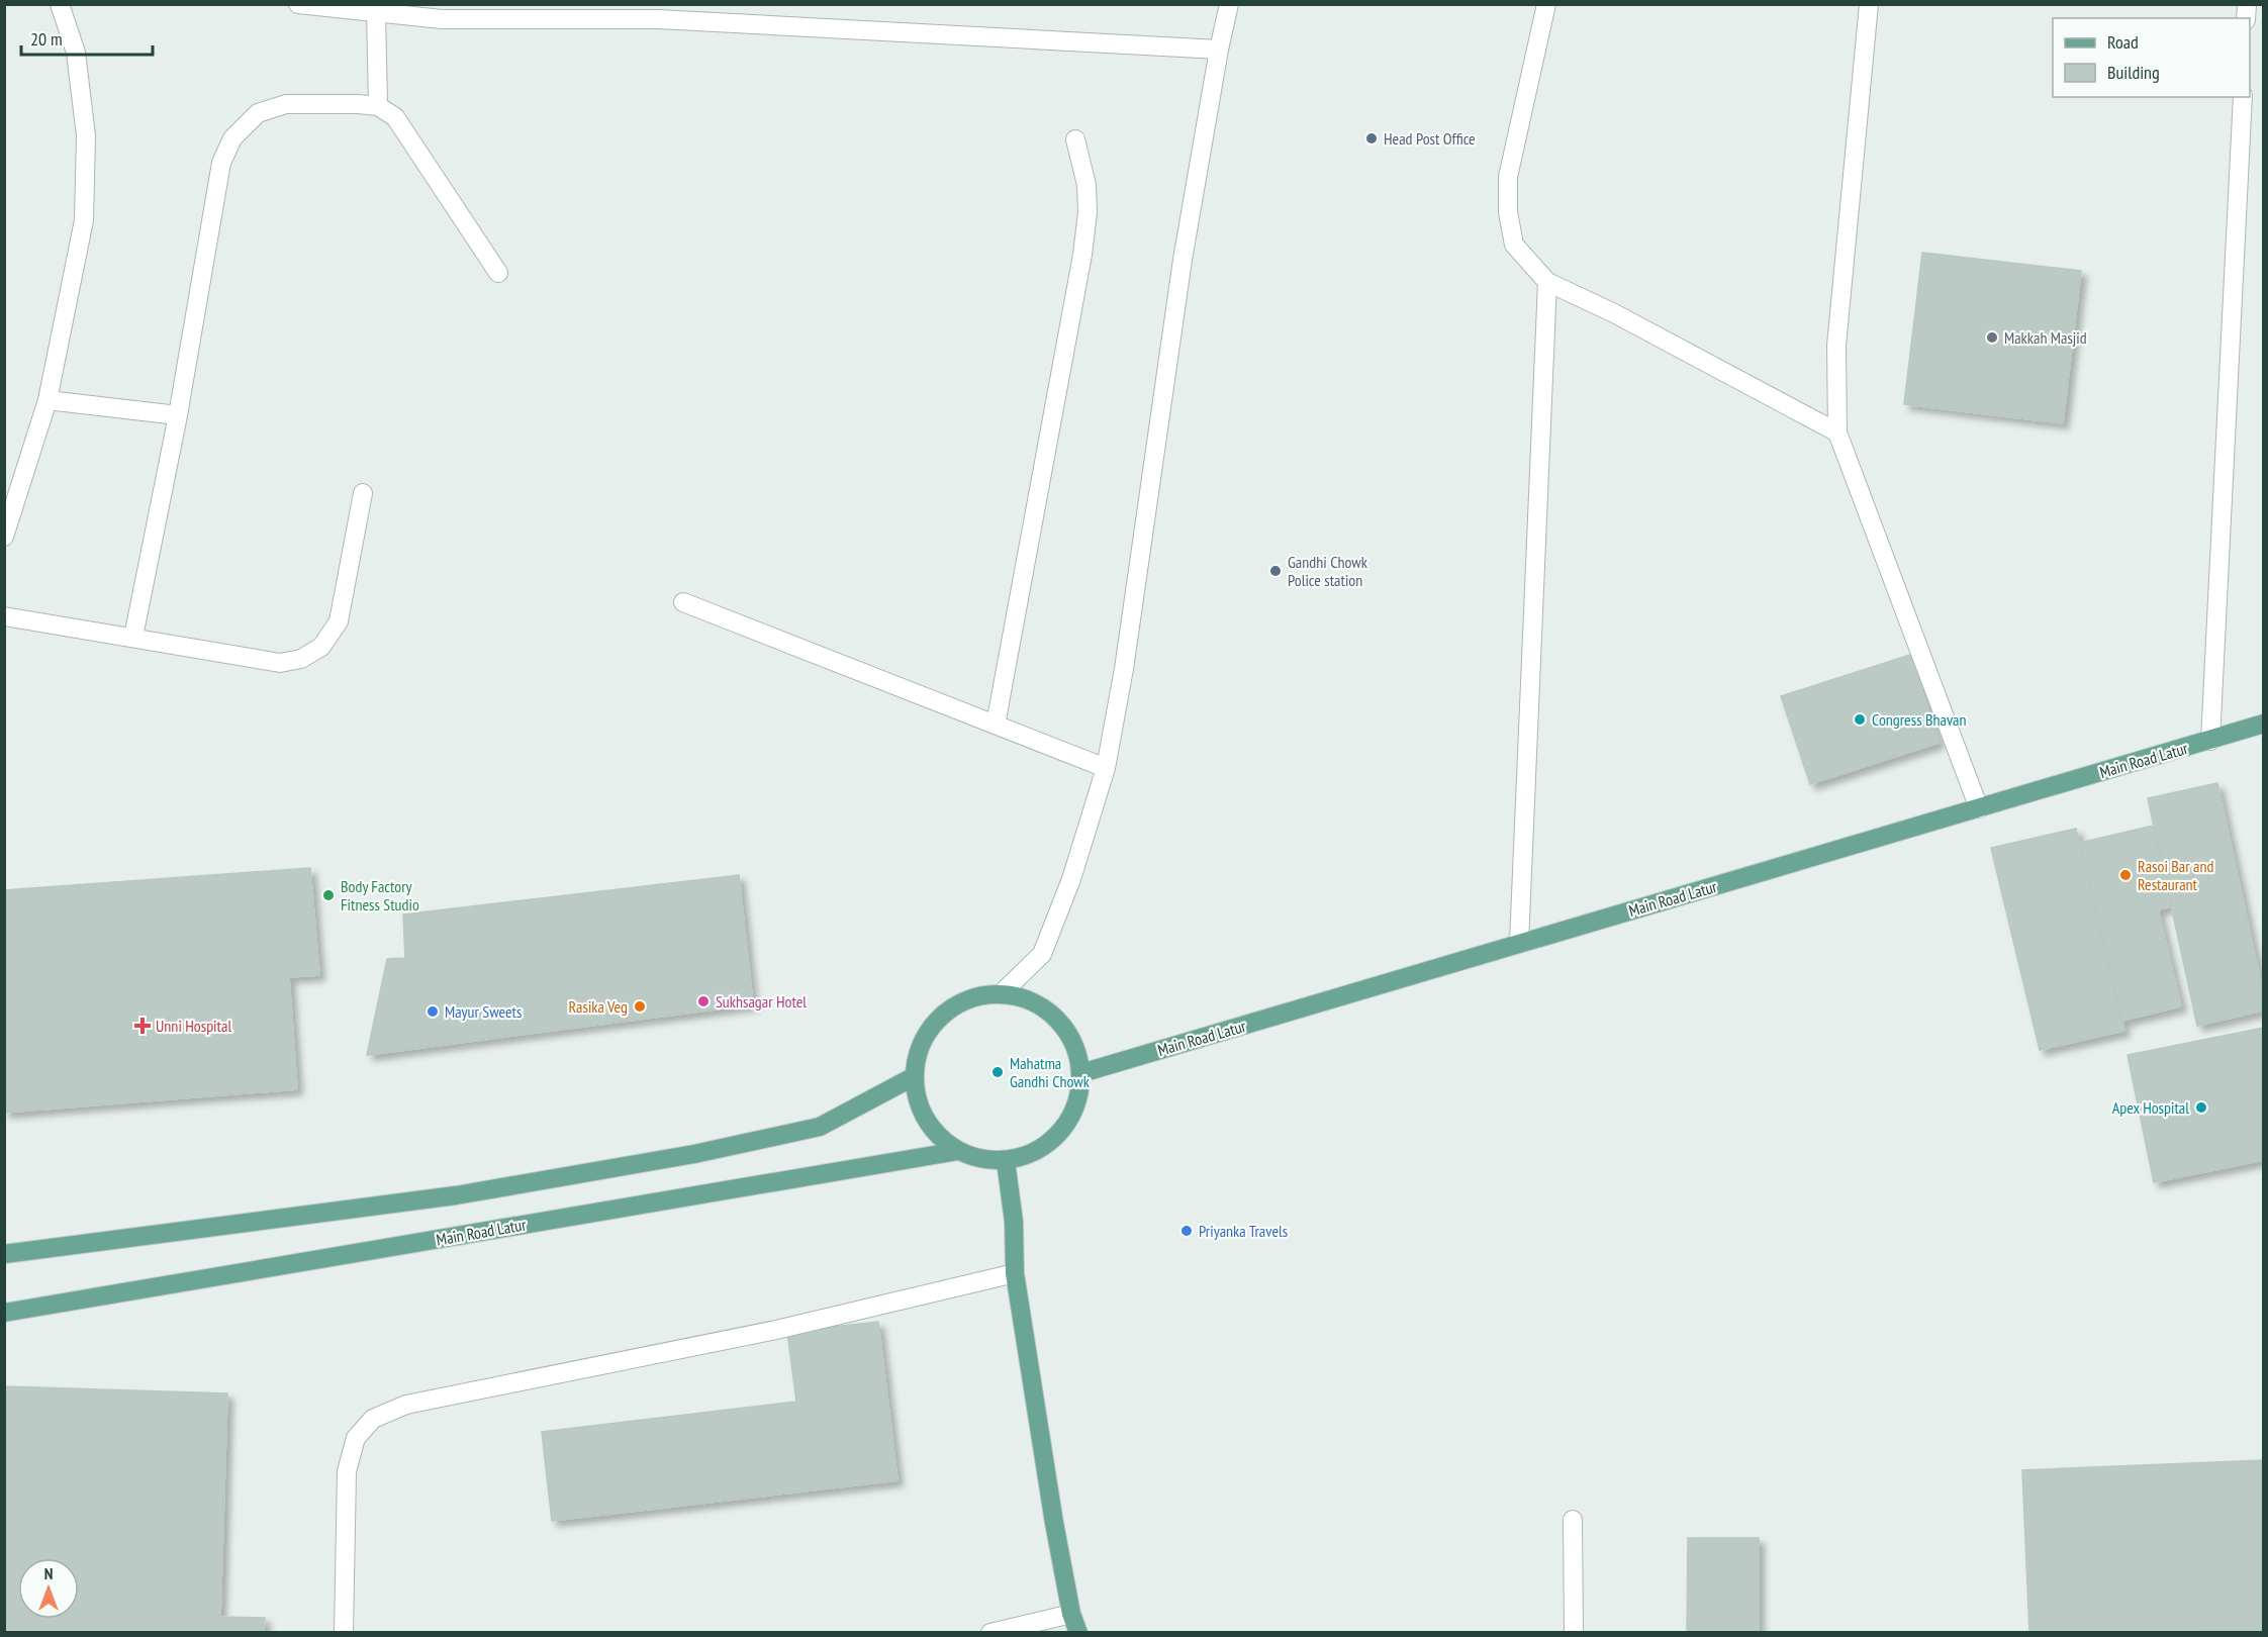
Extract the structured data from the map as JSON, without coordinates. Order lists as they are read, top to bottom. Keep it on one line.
{"streets":{"main road":["Main Road Latur"]},"places":{"other":["Head Post Office","Makkah Masjid","Gandhi Chowk Police station","Congress Bhavan","Rasoi Bar and Restaurant","Body Factory Fitness Studio","Sukhsagar Hotel","Rasika Veg","Mayur Sweets","Mahatma Gandhi Chowk","Apex Hospital","Priyanka Travels"],"health":["Unni Hospital"]},"legend":["Road","Building"],"scale_bar":"20 m","north":"top"}
